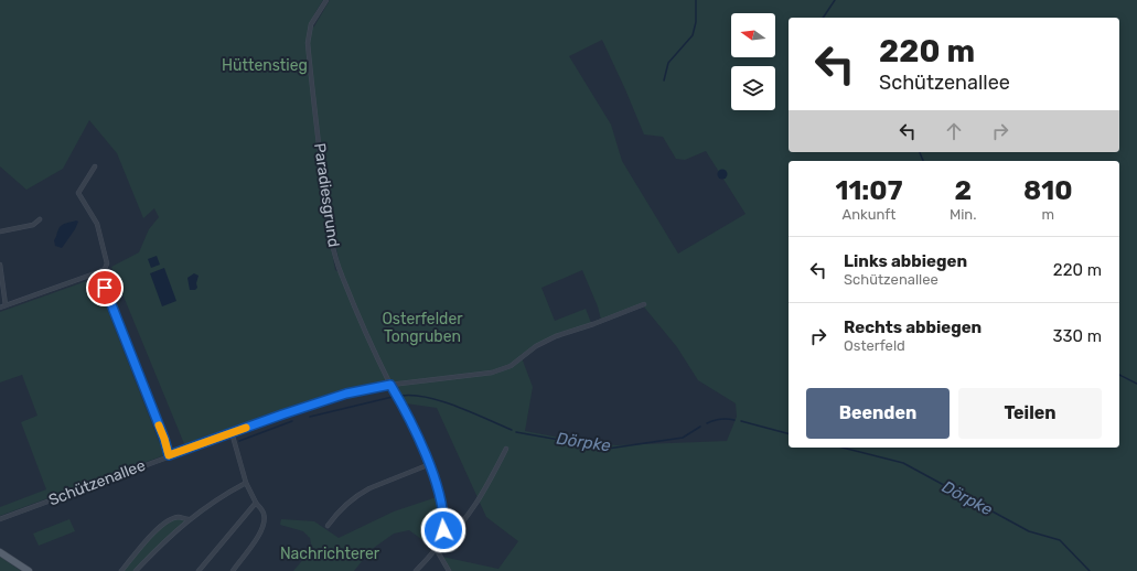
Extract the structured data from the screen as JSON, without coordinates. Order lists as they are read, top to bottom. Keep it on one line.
{"streets":{"street":["Paradiesgrund","Schützenallee"]},"crossings":[["Paradiesgrund","Schützenallee"]],"water":["Dörpke"],"parks":["Hüttenstieg","Osterfelder Tongruben","Nachrichterer"],"north":"left","page":{"turn":["220 m","Schützenallee"],"eta":["11:07","Ankunft","2","Min.","810","m"],"list":[{"name":"Links abbiegen","note":"Schützenallee","value":"220 m"},{"name":"Rechts abbiegen","note":"Osterfeld","value":"330 m"}],"buttons":["Beenden","Teilen"]}}
